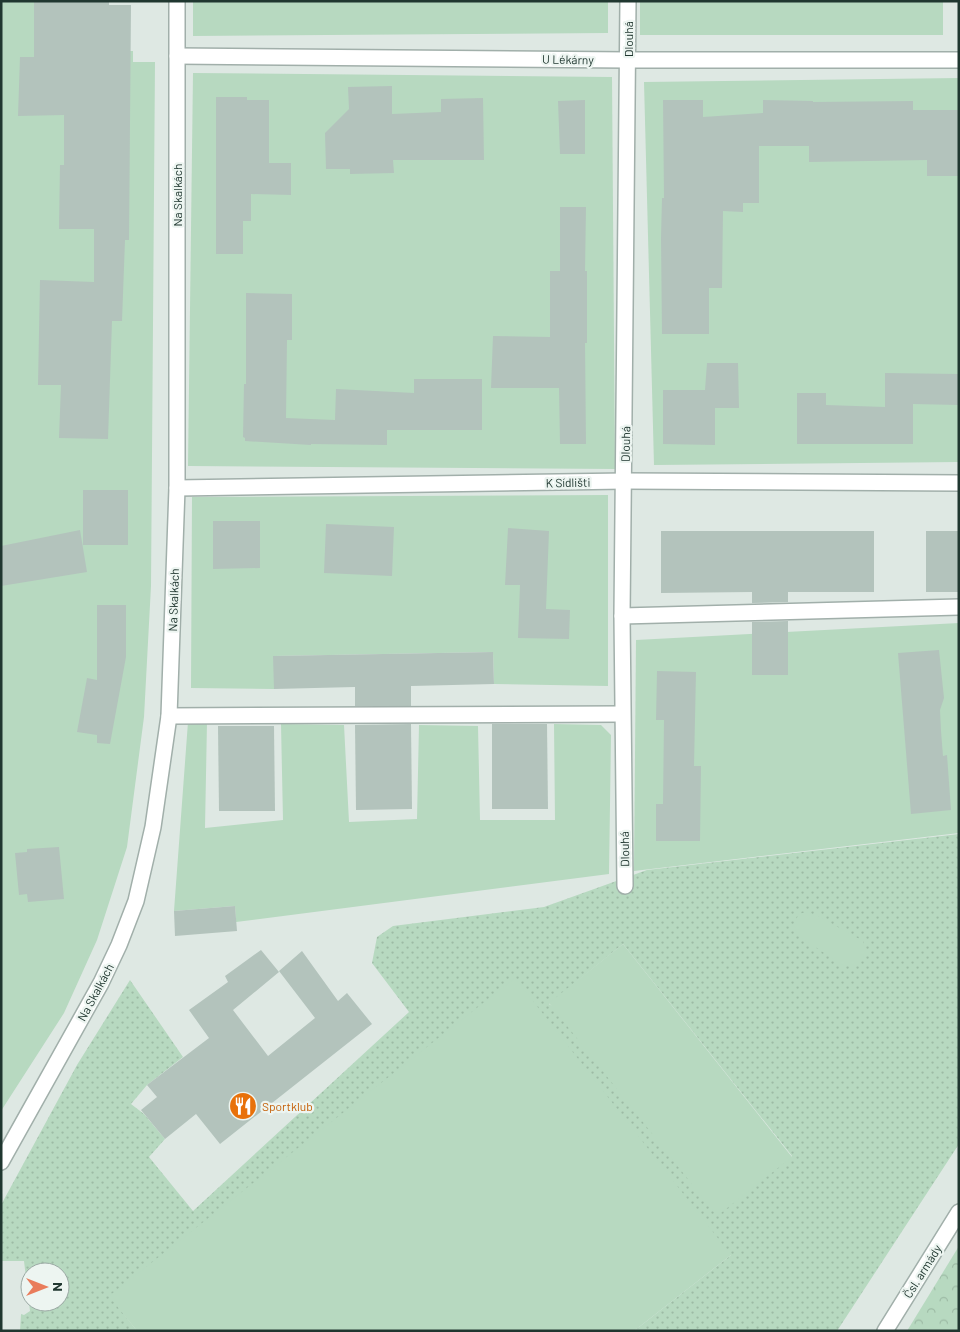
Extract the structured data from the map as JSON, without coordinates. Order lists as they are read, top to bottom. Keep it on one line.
{"streets":{"street":["Dlouhá","U Lékárny","Na Skalkách","K Sídlišti","Čsl. armády"]},"crossings":[["Dlouhá","U Lékárny"],["Dlouhá","K Sídlišti"],["U Lékárny","Na Skalkách"],["Na Skalkách","K Sídlišti"]],"places":{"restaurant":["Sportklub"]},"north":"right"}
